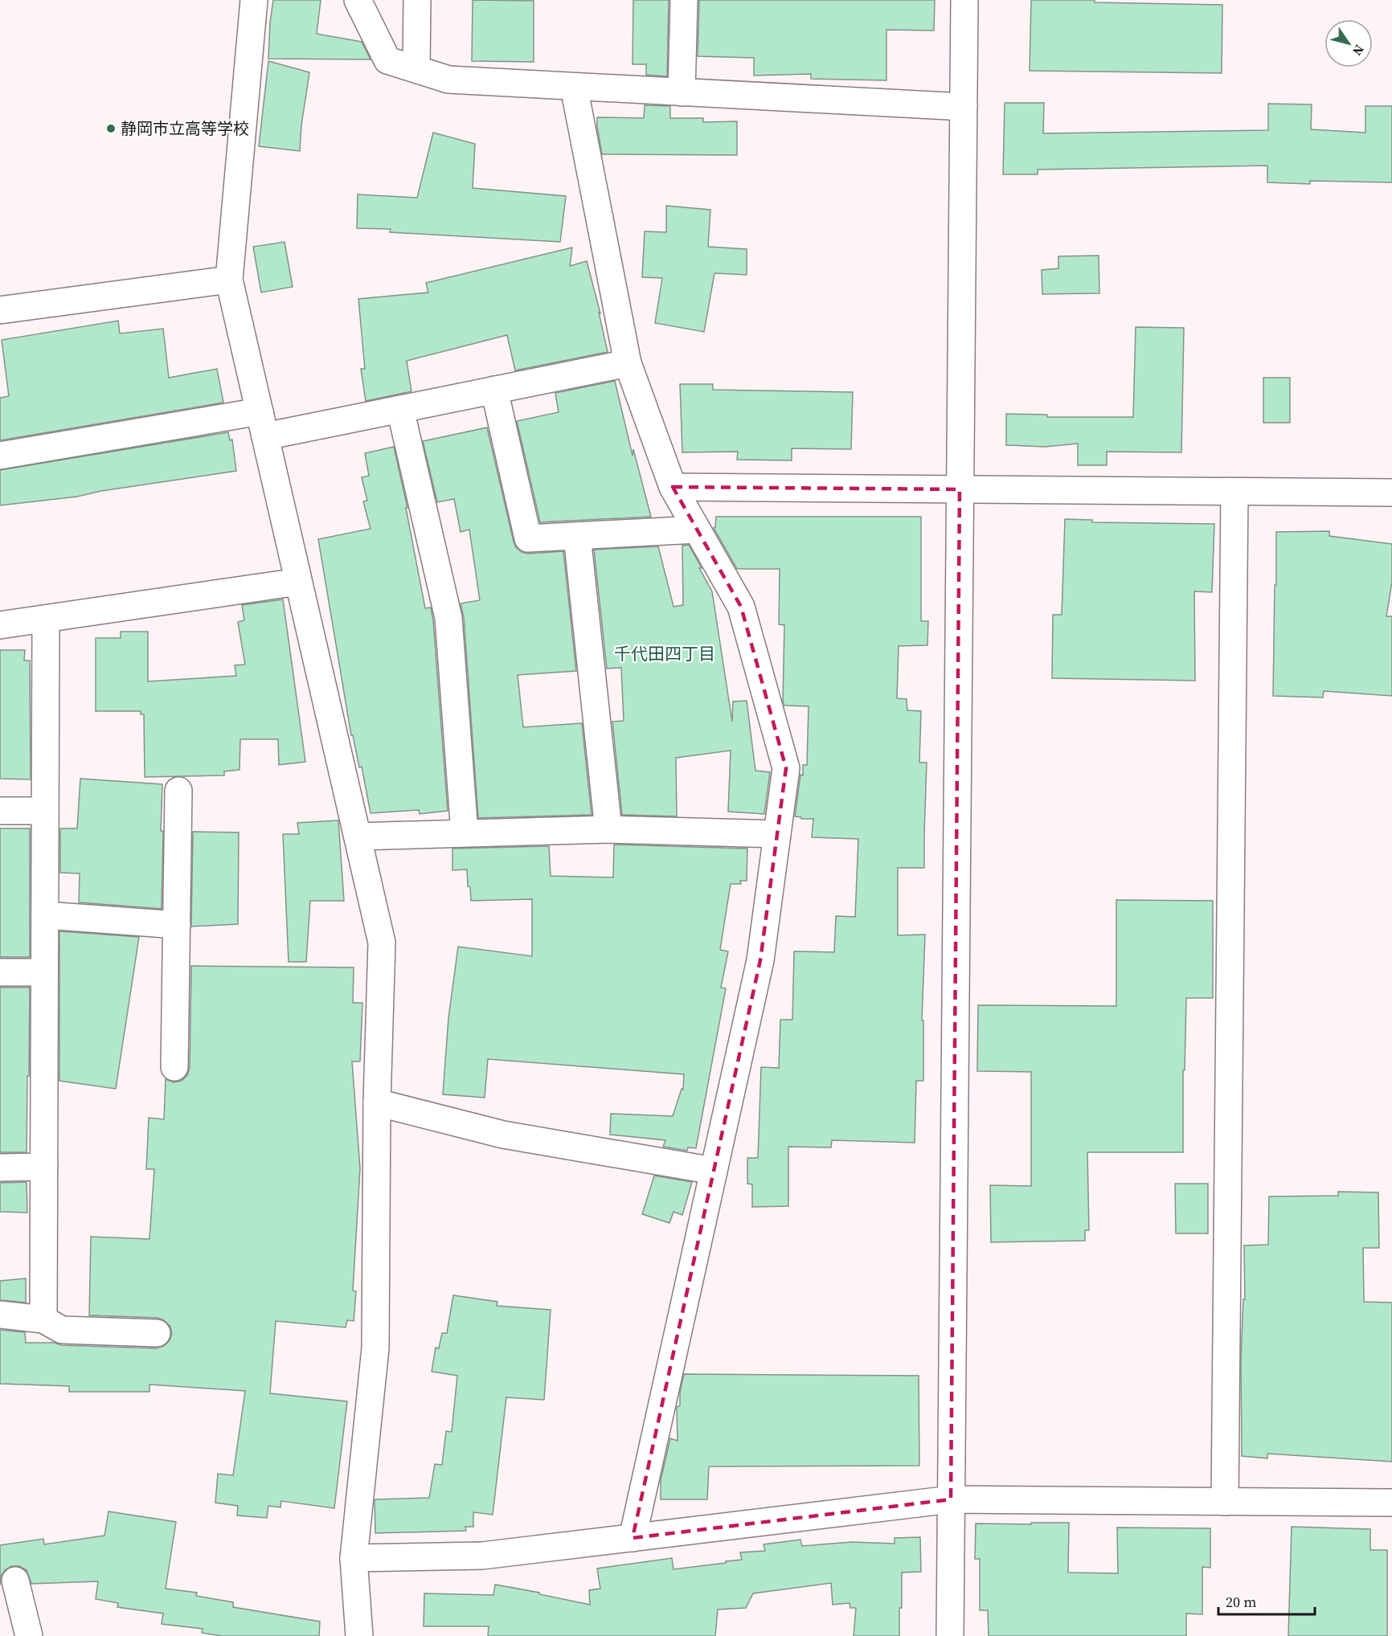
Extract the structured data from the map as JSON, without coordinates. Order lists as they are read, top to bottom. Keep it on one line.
{"districts":["千代田四丁目"],"places":["静岡市立高等学校"],"scale_bar":"20 m","north":"bottom right"}
